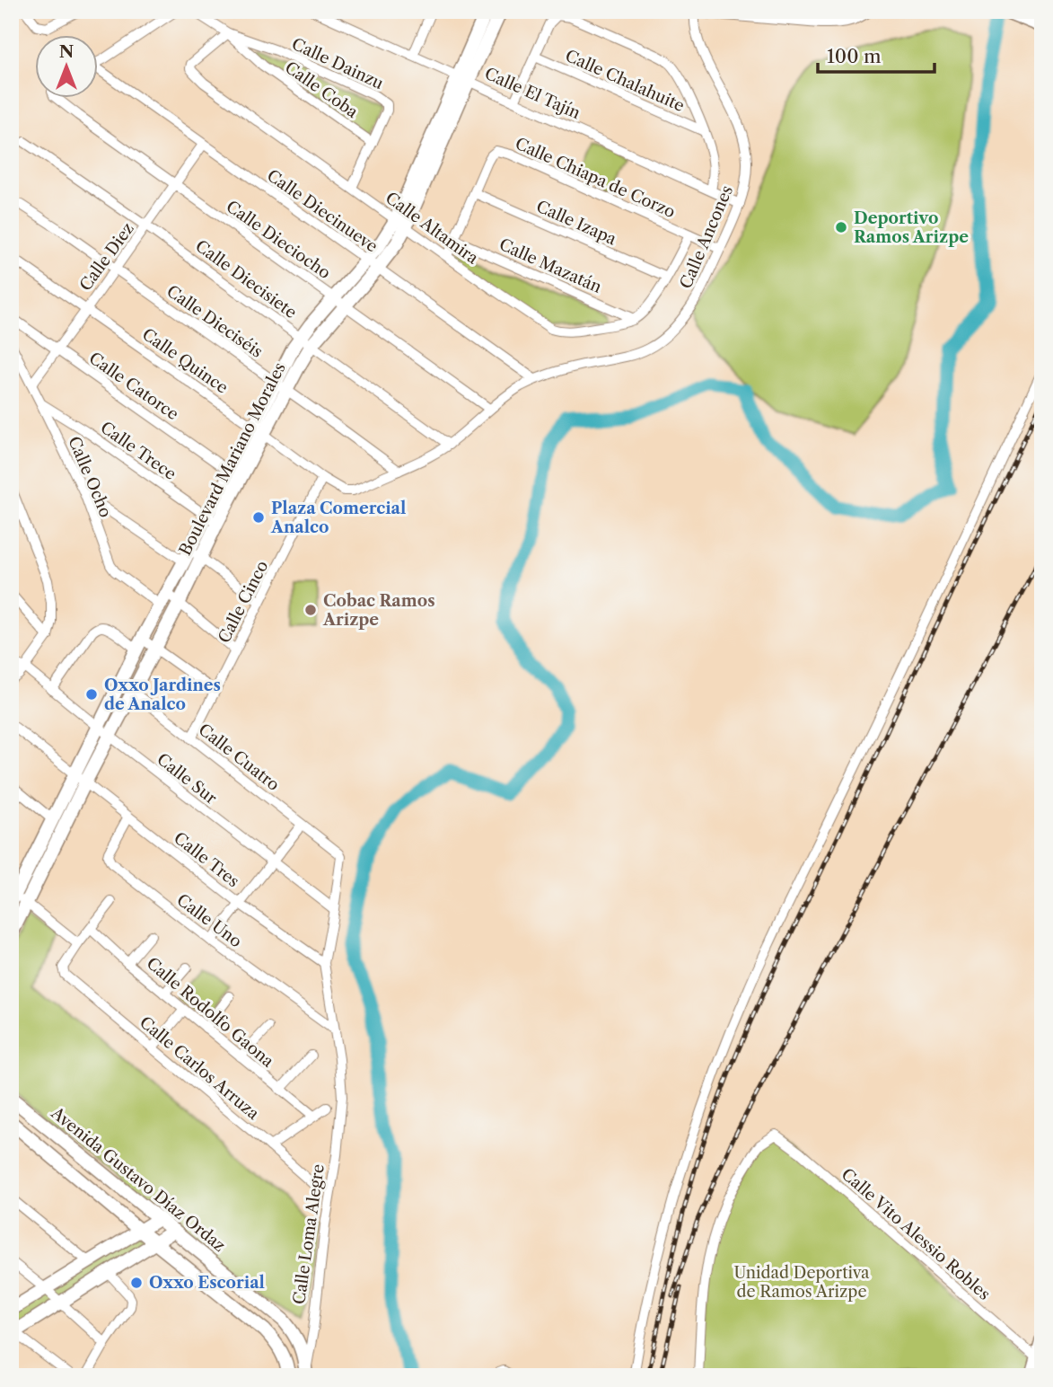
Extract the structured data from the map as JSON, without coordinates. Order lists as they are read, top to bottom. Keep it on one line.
{"streets":{"street":["Calle Dainzu","Calle Chalahuite","Calle Coba","Calle El Tajín","Calle Chiapa de Corzo","Calle Diecinueve","Calle Izapa","Calle Altamira","Calle Ancones","Calle Dieciocho","Calle Diez","Calle Mazatán","Calle Diecisiete","Calle Dieciséis","Calle Quince","Calle Catorce","Calle Trece","Boulevard Mariano Morales","Calle Ocho","Calle Cinco","Calle Cuatro","Calle Sur","Calle Tres","Calle Uno","Calle Rodolfo Gaona","Calle Carlos Arruza","Avenida Gustavo Díaz Ordaz","Calle Loma Alegre","Calle Vito Alessio Robles"]},"crossings":[["Calle Dainzu","Calle Coba"],["Calle Dainzu","Calle Altamira"],["Calle Coba","Calle Altamira"],["Calle El Tajín","Calle Ancones"],["Calle El Tajín","Boulevard Mariano Morales"],["Calle Chiapa de Corzo","Calle Izapa"],["Calle Chiapa de Corzo","Calle Altamira"],["Calle Chiapa de Corzo","Calle Ancones"],["Calle Chiapa de Corzo","Calle Mazatán"],["Calle Diecinueve","Calle Ancones"],["Calle Diecinueve","Calle Diez"],["Calle Diecinueve","Calle Quince"],["Calle Diecinueve","Boulevard Mariano Morales"],["Calle Altamira","Calle Mazatán"],["Calle Altamira","Boulevard Mariano Morales"],["Calle Ancones","Calle Quince"],["Calle Dieciocho","Calle Diez"],["Calle Dieciocho","Calle Quince"],["Calle Dieciocho","Boulevard Mariano Morales"],["Calle Diez","Calle Diecisiete"],["Calle Diez","Calle Dieciséis"],["Calle Diez","Calle Quince"],["Calle Diez","Calle Catorce"],["Calle Diez","Calle Ocho"],["Calle Diecisiete","Calle Quince"],["Calle Diecisiete","Boulevard Mariano Morales"],["Calle Dieciséis","Calle Quince"],["Calle Dieciséis","Boulevard Mariano Morales"],["Calle Quince","Boulevard Mariano Morales"],["Calle Quince","Calle Cinco"],["Calle Catorce","Boulevard Mariano Morales"],["Calle Trece","Boulevard Mariano Morales"],["Calle Trece","Calle Ocho"],["Boulevard Mariano Morales","Calle Ocho"],["Boulevard Mariano Morales","Calle Cuatro"],["Boulevard Mariano Morales","Calle Sur"],["Boulevard Mariano Morales","Calle Tres"],["Calle Cinco","Calle Cuatro"],["Calle Cuatro","Calle Loma Alegre"],["Calle Sur","Calle Loma Alegre"],["Calle Tres","Calle Uno"],["Calle Tres","Calle Loma Alegre"],["Calle Uno","Calle Loma Alegre"],["Avenida Gustavo Díaz Ordaz","Calle Loma Alegre"]],"parks":["Unidad Deportiva de Ramos Arizpe"],"places":["Deportivo Ramos Arizpe","Plaza Comercial Analco","Cobac Ramos Arizpe","Oxxo Jardines de Analco","Oxxo Escorial"],"scale_bar":"100 m","north":"top"}
